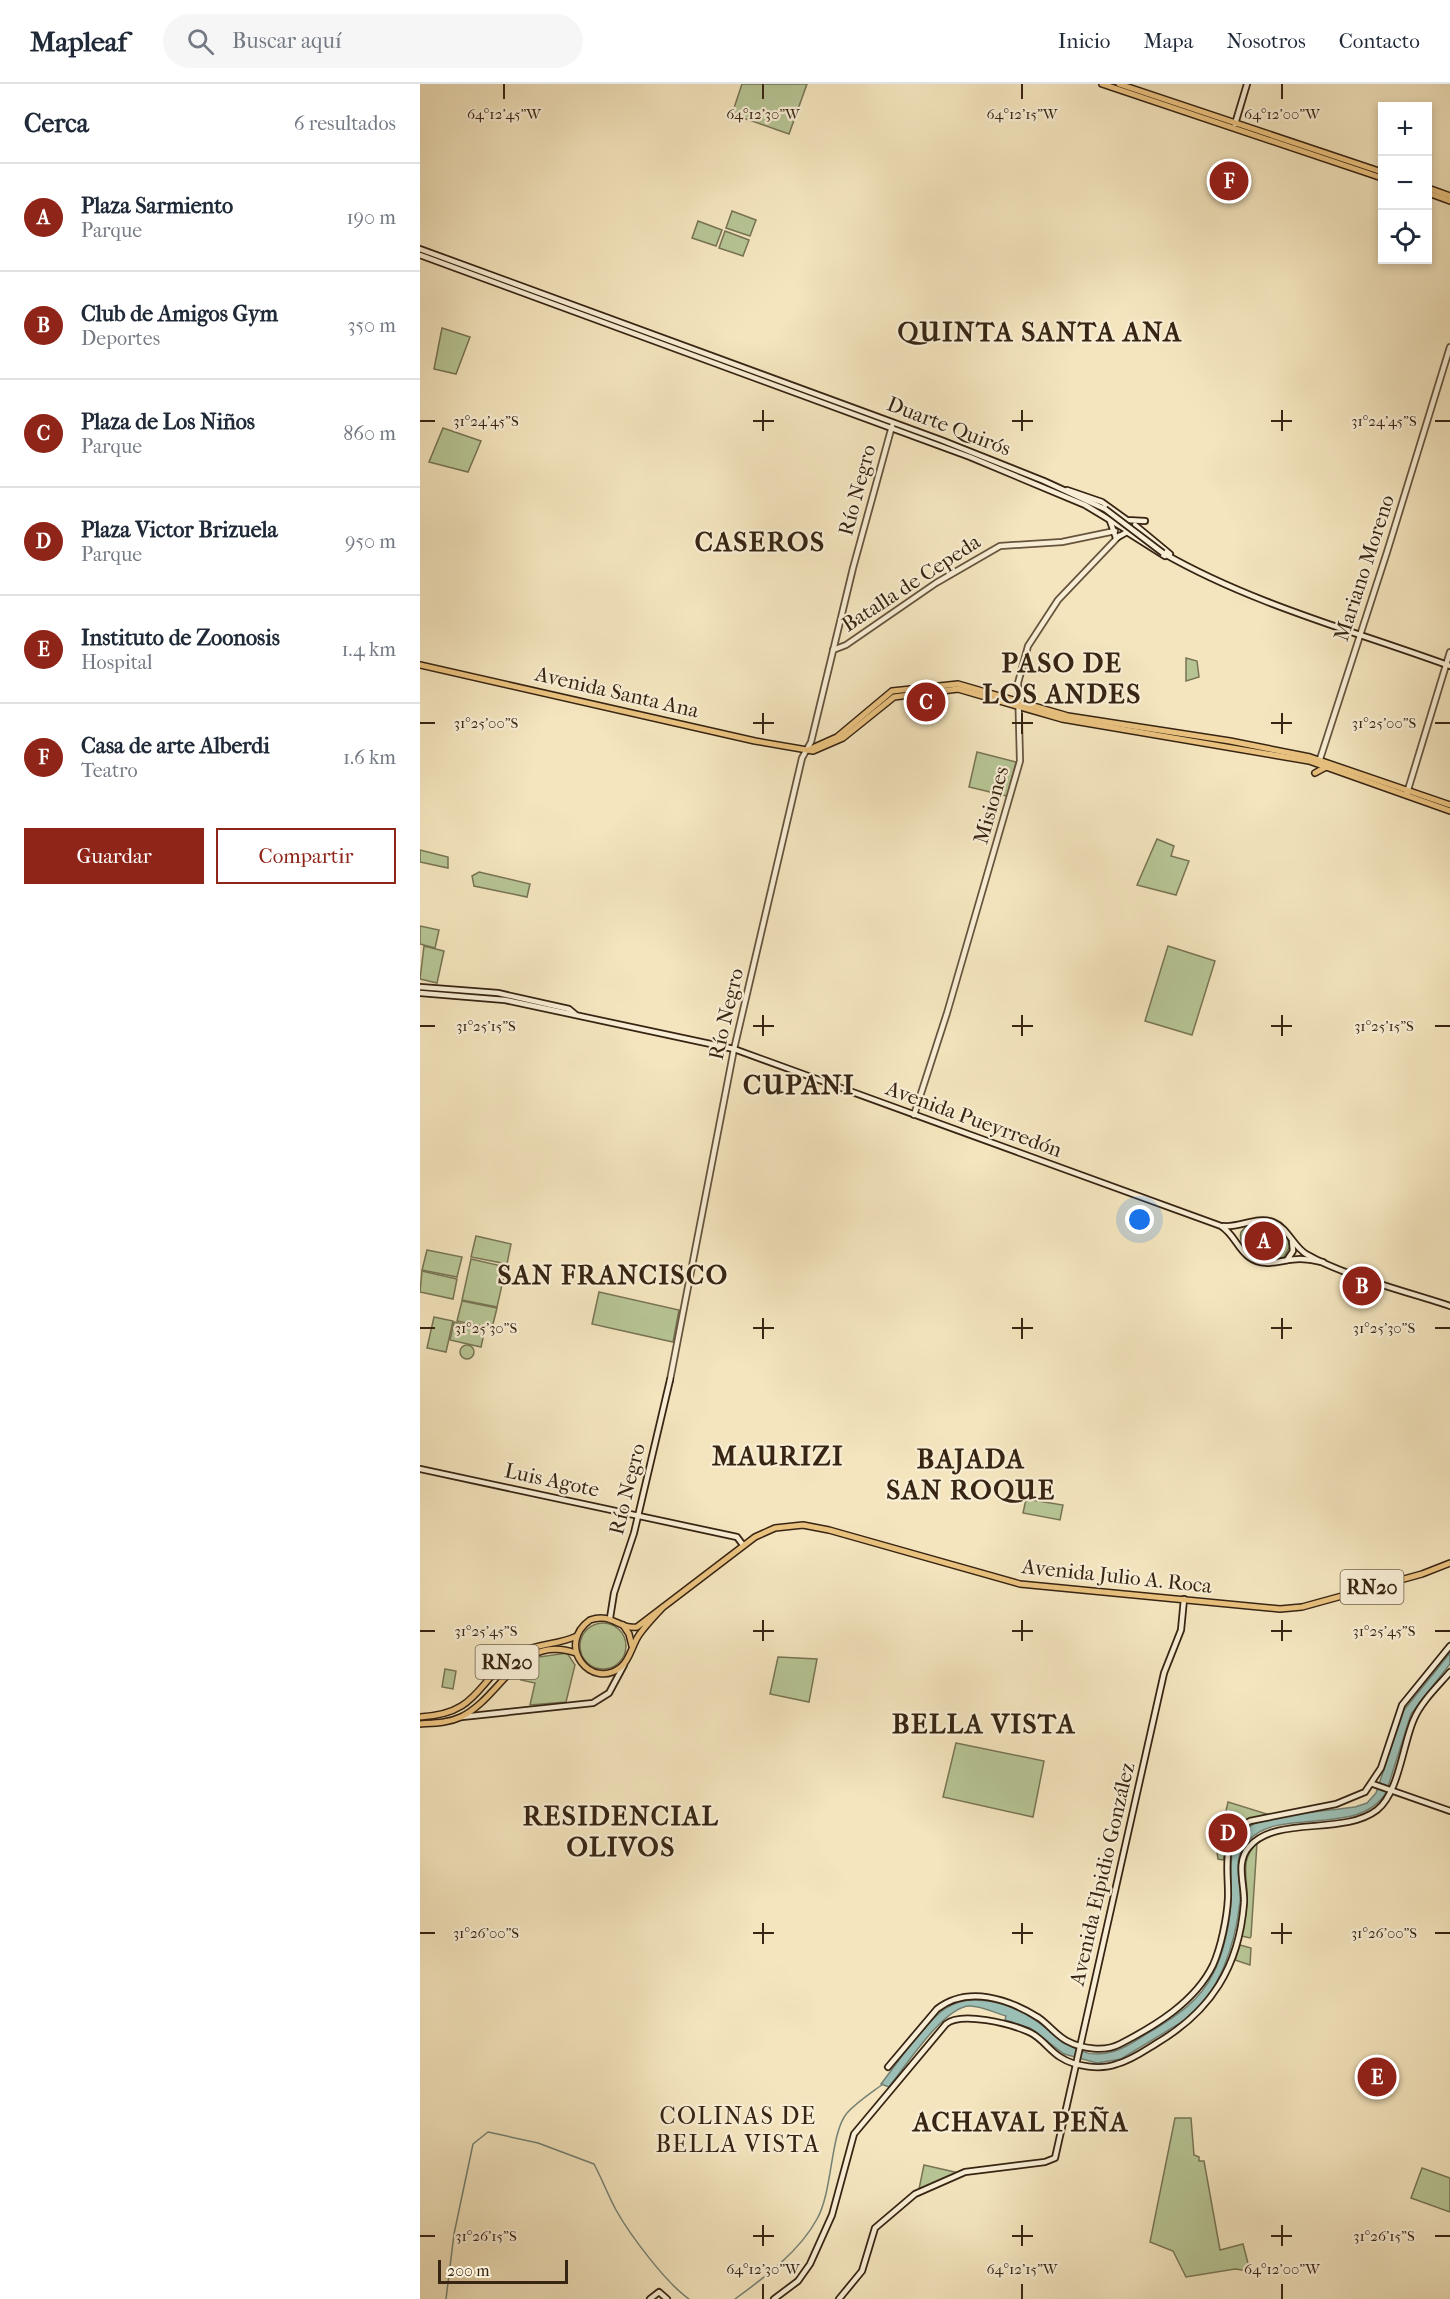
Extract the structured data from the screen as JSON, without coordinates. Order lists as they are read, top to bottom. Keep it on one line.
{"streets":{"main road":["Duarte Quirós","Río Negro","Mariano Moreno","Batalla de Cepeda","Avenida Santa Ana","Misiones","Avenida Pueyrredón","Luis Agote","Avenida Julio A. Roca","RN20","Avenida Elpidio González"]},"crossings":[["Duarte Quirós","Río Negro"],["Duarte Quirós","Mariano Moreno"],["Duarte Quirós","Misiones"],["Río Negro","Batalla de Cepeda"],["Río Negro","Avenida Santa Ana"],["Río Negro","Avenida Pueyrredón"],["Río Negro","Luis Agote"],["Río Negro","Avenida Julio A. Roca"],["Río Negro","RN20"],["Batalla de Cepeda","Misiones"],["Misiones","Avenida Pueyrredón"],["Luis Agote","Avenida Julio A. Roca"],["Avenida Julio A. Roca","RN20"],["Avenida Julio A. Roca","Avenida Elpidio González"]],"districts":["QUINTA SANTA ANA","CASEROS","PASO DE LOS ANDES","CUPANI","SAN FRANCISCO","MAURIZI","BAJADA SAN ROQUE","BELLA VISTA","RESIDENCIAL OLIVOS","COLINAS DE BELLA VISTA","ACHAVAL PEÑA"],"scale_bar":"200 m","page":{"header":"Mapleaf","search":"Buscar aquí","nav":["Inicio","Mapa","Nosotros","Contacto"],"heading":["Cerca","6 resultados"],"map_buttons":["+","−"],"pins":["F","C","A","B","D","E"],"list":[{"mark":"A","name":"Plaza Sarmiento","note":"Parque","value":"190 m"},{"mark":"B","name":"Club de Amigos Gym","note":"Deportes","value":"350 m"},{"mark":"C","name":"Plaza de Los Niños","note":"Parque","value":"860 m"},{"mark":"D","name":"Plaza Victor Brizuela","note":"Parque","value":"950 m"},{"mark":"E","name":"Instituto de Zoonosis","note":"Hospital","value":"1.4 km"},{"mark":"F","name":"Casa de arte Alberdi","note":"Teatro","value":"1.6 km"}],"buttons":["Guardar","Compartir"],"scale":"200 m"},"coordinates":["64°12'45\"W","64°12'30\"W","64°12'15\"W","64°12'00\"W","31°24'45\"S","31°25'00\"S","31°25'15\"S","31°25'30\"S","31°25'45\"S","31°26'00\"S","31°26'15\"S"]}
